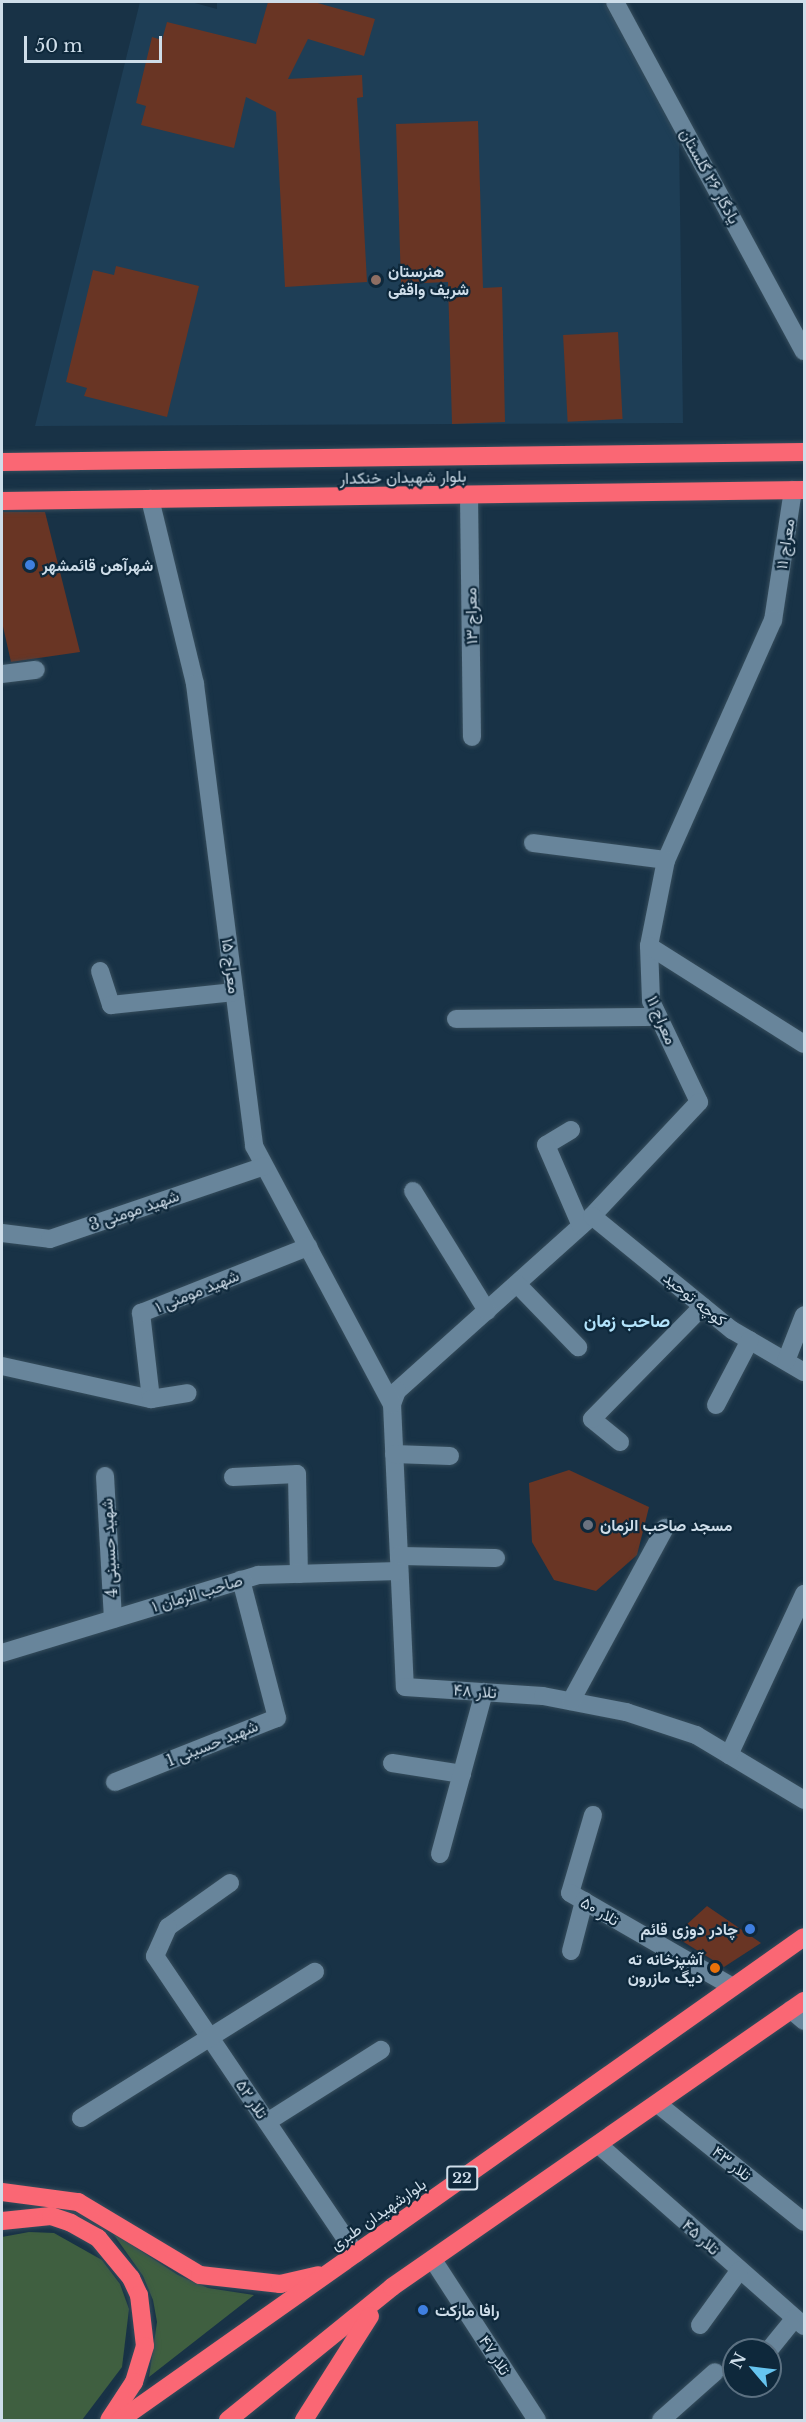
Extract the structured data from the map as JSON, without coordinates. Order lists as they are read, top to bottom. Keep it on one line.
{"streets":{"highway":["بلوار شهیدان خنکدار","22","بلوارشهیدان طبری"],"street":["یادگار ۲۶ گلستان","معراج ۱۱","معراج ۱۳","معراج ۱۵","شهید مومنی 3","شهید مومنی ۱","کوچه توحید","شهید حسینی 4","صاحب الزمان ۱","تلار ۴۸","شهید حسینی 1","تلار ۵۰","تلار ۵۲","تلار ۴۳","تلار ۴۵","تلار ۴۷"]},"crossings":[["بلوار شهیدان خنکدار","معراج ۱۱"],["بلوار شهیدان خنکدار","معراج ۱۳"],["بلوار شهیدان خنکدار","معراج ۱۵"],["معراج ۱۱","معراج ۱۵"],["معراج ۱۱","کوچه توحید"],["معراج ۱۱","تلار ۴۸"],["معراج ۱۵","شهید مومنی 3"],["معراج ۱۵","شهید مومنی ۱"],["معراج ۱۵","تلار ۴۸"],["شهید حسینی 4","صاحب الزمان ۱"],["صاحب الزمان ۱","تلار ۴۸"],["صاحب الزمان ۱","شهید حسینی 1"],["تلار ۵۰","بلوارشهیدان طبری"],["تلار ۵۲","بلوارشهیدان طبری"]],"districts":["صاحب زمان"],"places":["هنرستان شریف واقفی","شهرآهن قائمشهر","مسجد صاحب الزمان","چادر دوزی قائم","آشپزخانه ته دیگ مازرون","رافا مارکت"],"scale_bar":"50 m","north":"top left"}
